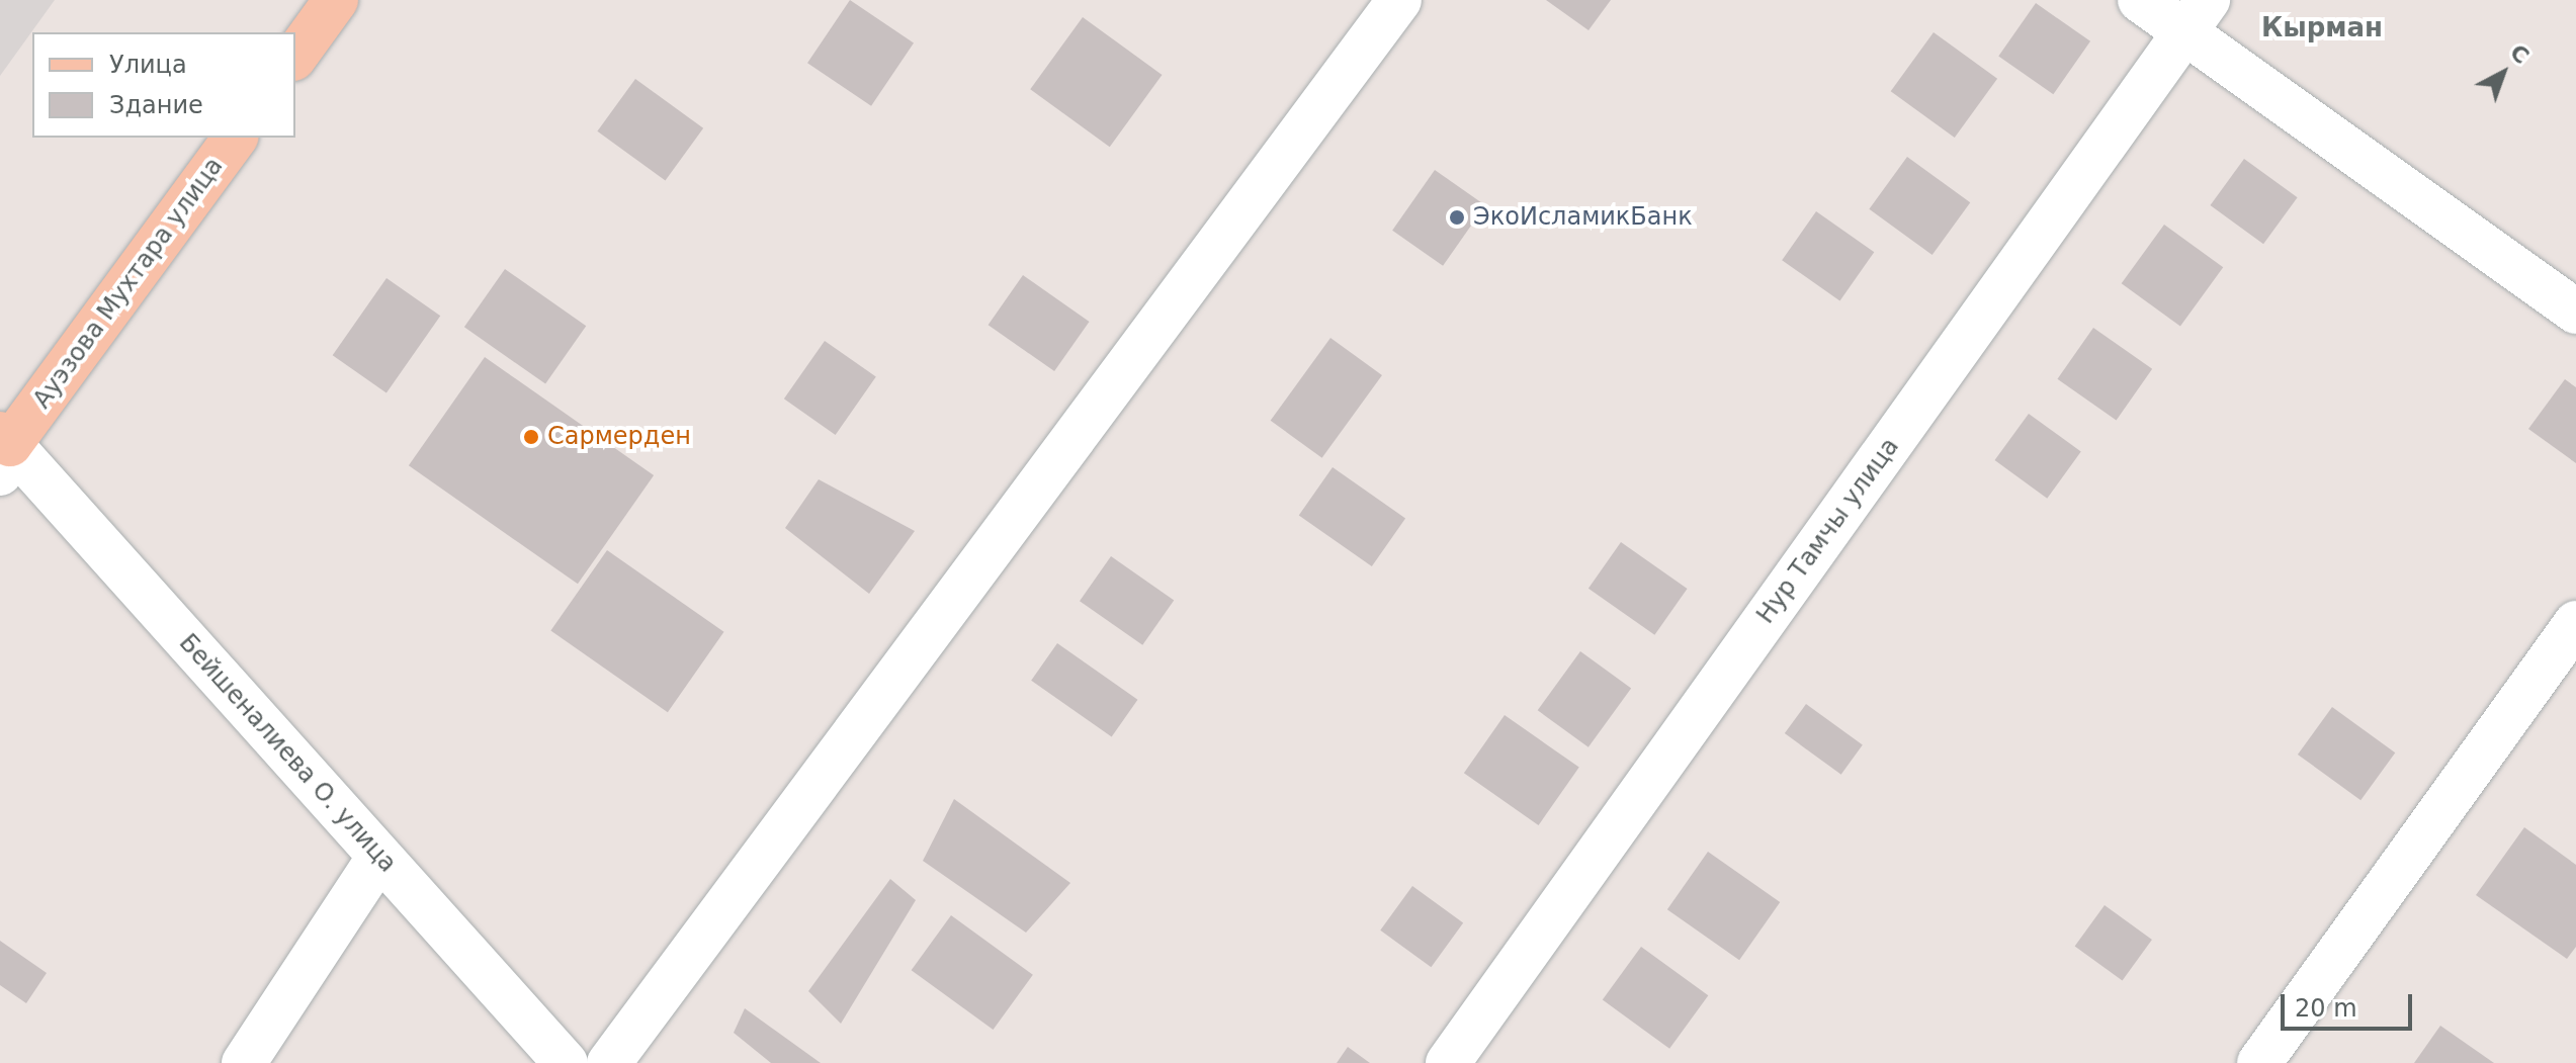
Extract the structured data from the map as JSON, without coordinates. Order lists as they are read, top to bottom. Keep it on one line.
{"streets":{"main road":["Ауэзова Мухтара улица"],"street":["Нур Тамчы улица","Бейшеналиева О. улица"]},"crossings":[["Ауэзова Мухтара улица","Бейшеналиева О. улица"]],"districts":["Кырман"],"places":["ЭкоИсламикБанк","Сармерден"],"legend":["Улица","Здание"],"scale_bar":"20 m","north":"top right"}
